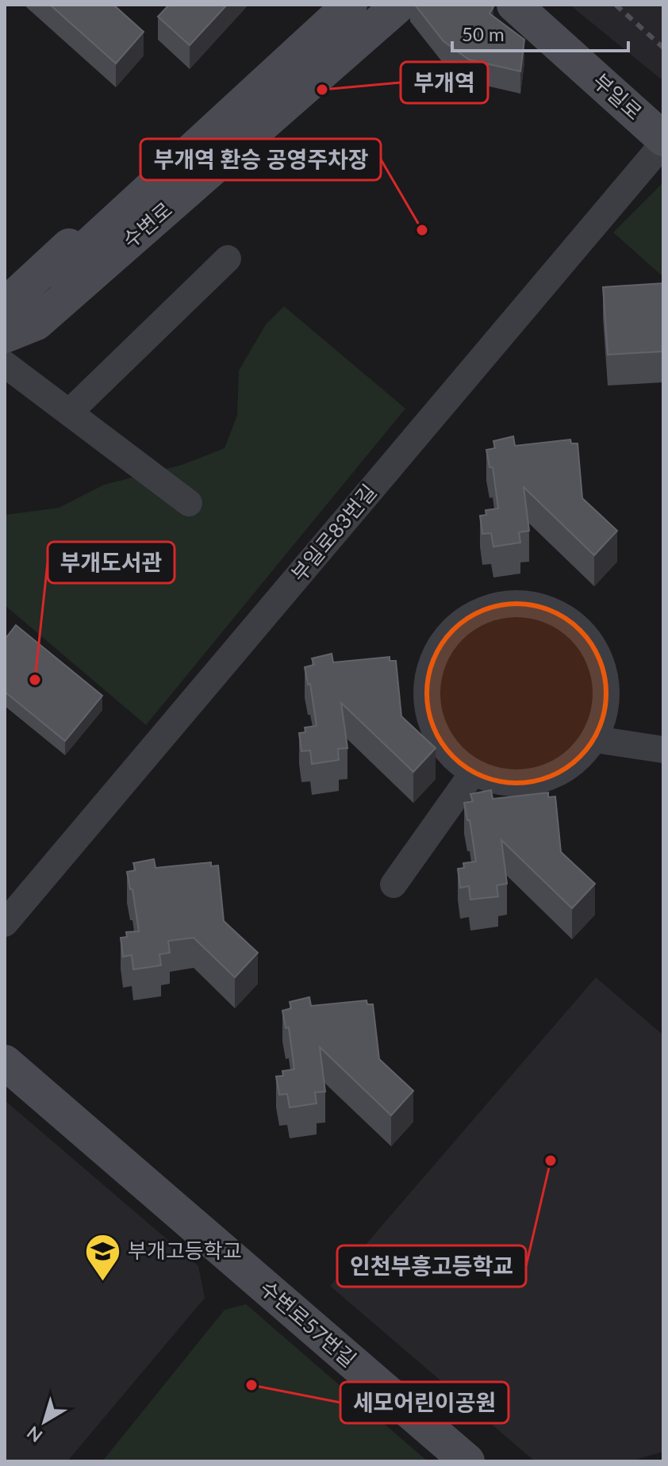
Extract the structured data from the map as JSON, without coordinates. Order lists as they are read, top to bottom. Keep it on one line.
{"streets":{"street":["부일로","수변로","부일로83번길","수변로57번길"]},"places":{"other":["부개역","부개역 환승 공영주차장","부개도서관","인천부흥고등학교","세모어린이공원"],"school or university":["부개고등학교"]},"scale_bar":"50 m","north":"bottom left"}
